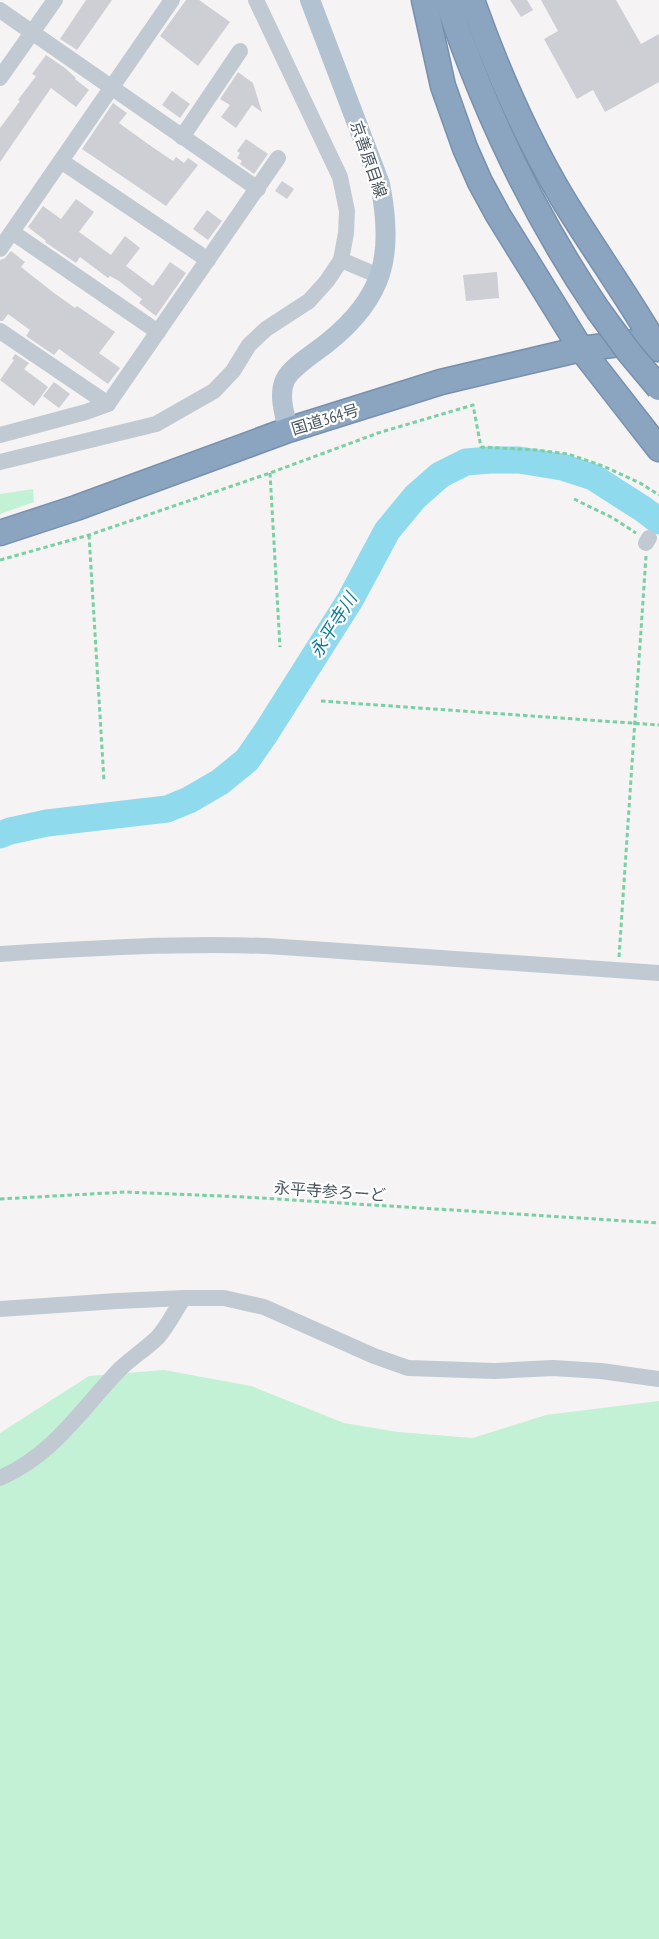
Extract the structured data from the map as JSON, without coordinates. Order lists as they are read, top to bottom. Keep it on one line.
{"streets":{"highway":["国道364号"],"main road":["京善原目線"],"path":["永平寺参ろーど"]},"crossings":[["京善原目線","国道364号"]],"water":["永平寺川"]}
